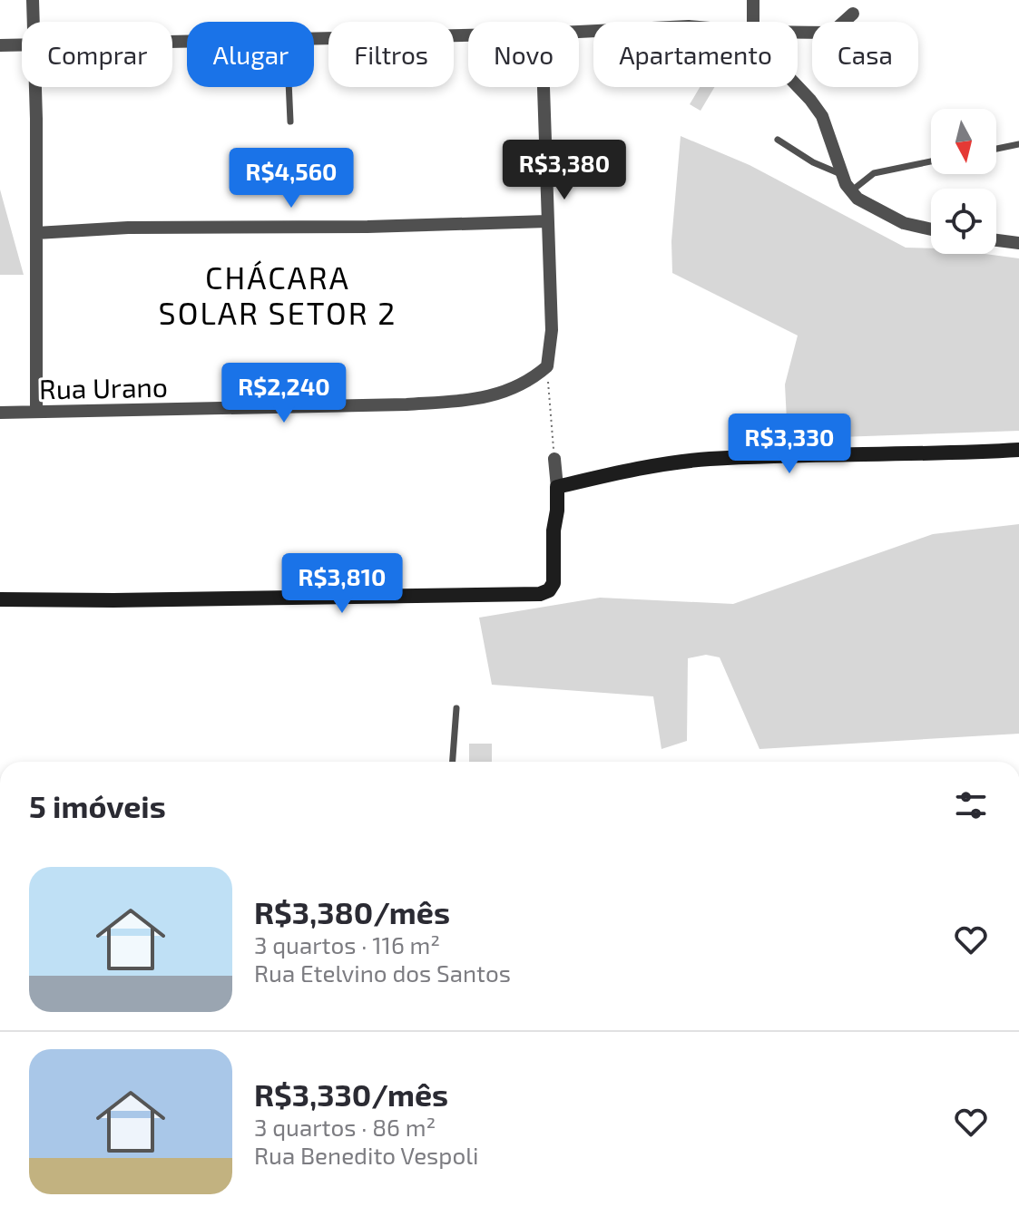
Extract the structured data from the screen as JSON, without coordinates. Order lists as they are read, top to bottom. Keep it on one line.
{"streets":{"street":["Rua Urano"]},"districts":["CHÁCARA SOLAR SETOR 2"],"north":"bottom","page":{"chip":["Comprar","Alugar","Filtros","Novo","Apartamento","Casa"],"price":["R$3,380","R$4,560","R$2,240","R$3,330","R$3,810"],"heading":"5 imóveis","list":[{"name":"R$3,380/mês","note":"3 quartos · 116 m² · Rua Etelvino dos Santos"},{"name":"R$3,330/mês","note":"3 quartos · 86 m² · Rua Benedito Vespoli"}]}}
